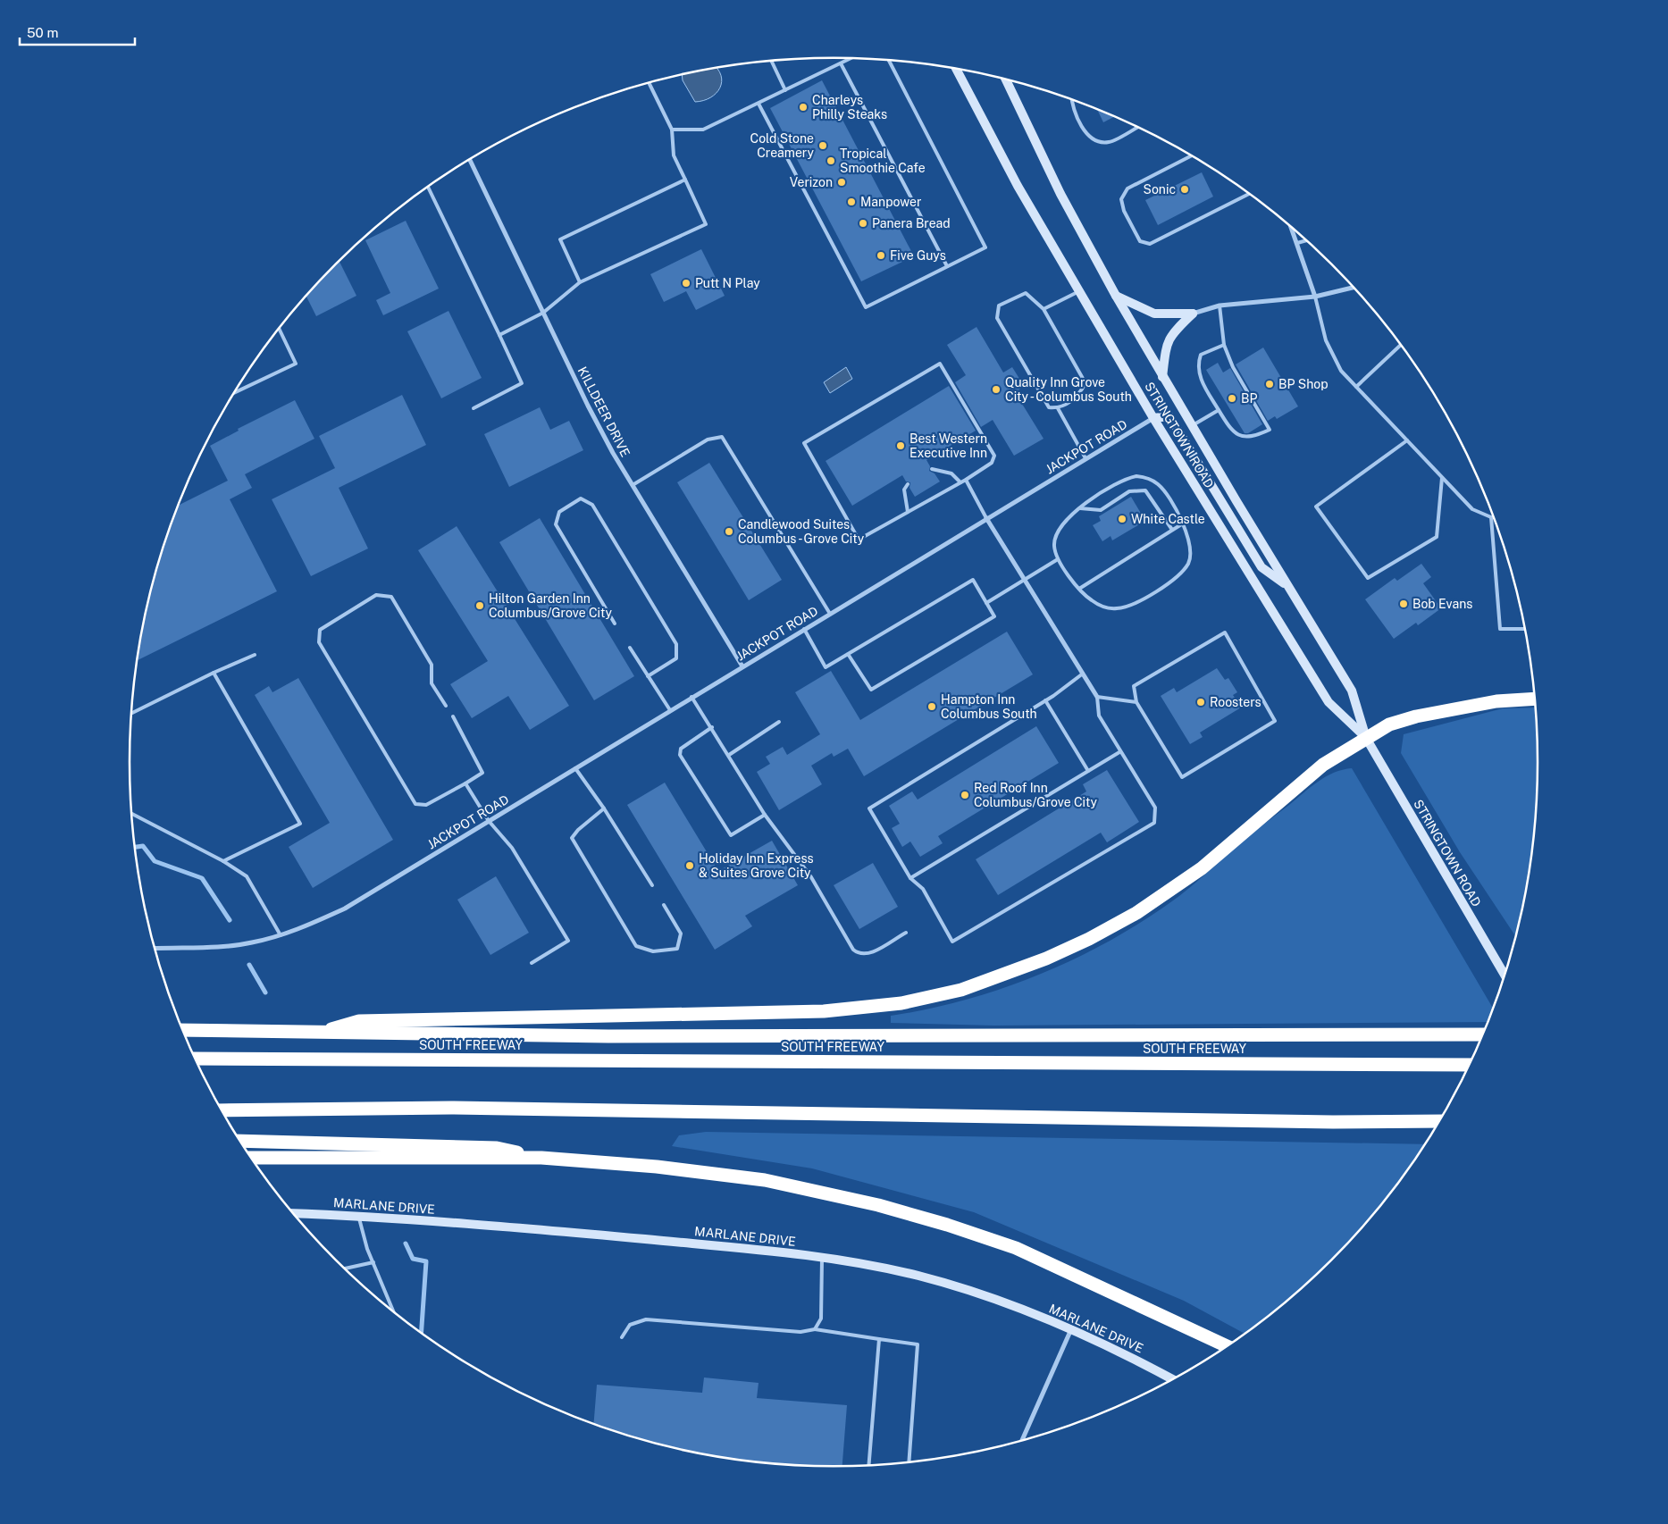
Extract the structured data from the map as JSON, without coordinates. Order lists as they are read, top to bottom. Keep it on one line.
{"streets":{"highway":["SOUTH FREEWAY"],"main road":["STRINGTOWN ROAD","MARLANE DRIVE"],"street":["KILLDEER DRIVE","JACKPOT ROAD"]},"crossings":[["KILLDEER DRIVE","JACKPOT ROAD"],["STRINGTOWN ROAD","JACKPOT ROAD"]],"places":["Charleys Philly Steaks","Cold Stone Creamery","Tropical Smoothie Cafe","Verizon","Sonic","Manpower","Panera Bread","Five Guys","Putt N Play","BP Shop","Quality Inn Grove City - Columbus South","BP","Best Western Executive Inn","White Castle","Candlewood Suites Columbus - Grove City","Bob Evans","Hilton Garden Inn Columbus/Grove City","Roosters","Hampton Inn Columbus South","Red Roof Inn Columbus/Grove City","Holiday Inn Express & Suites Grove City"],"scale_bar":"50 m"}
